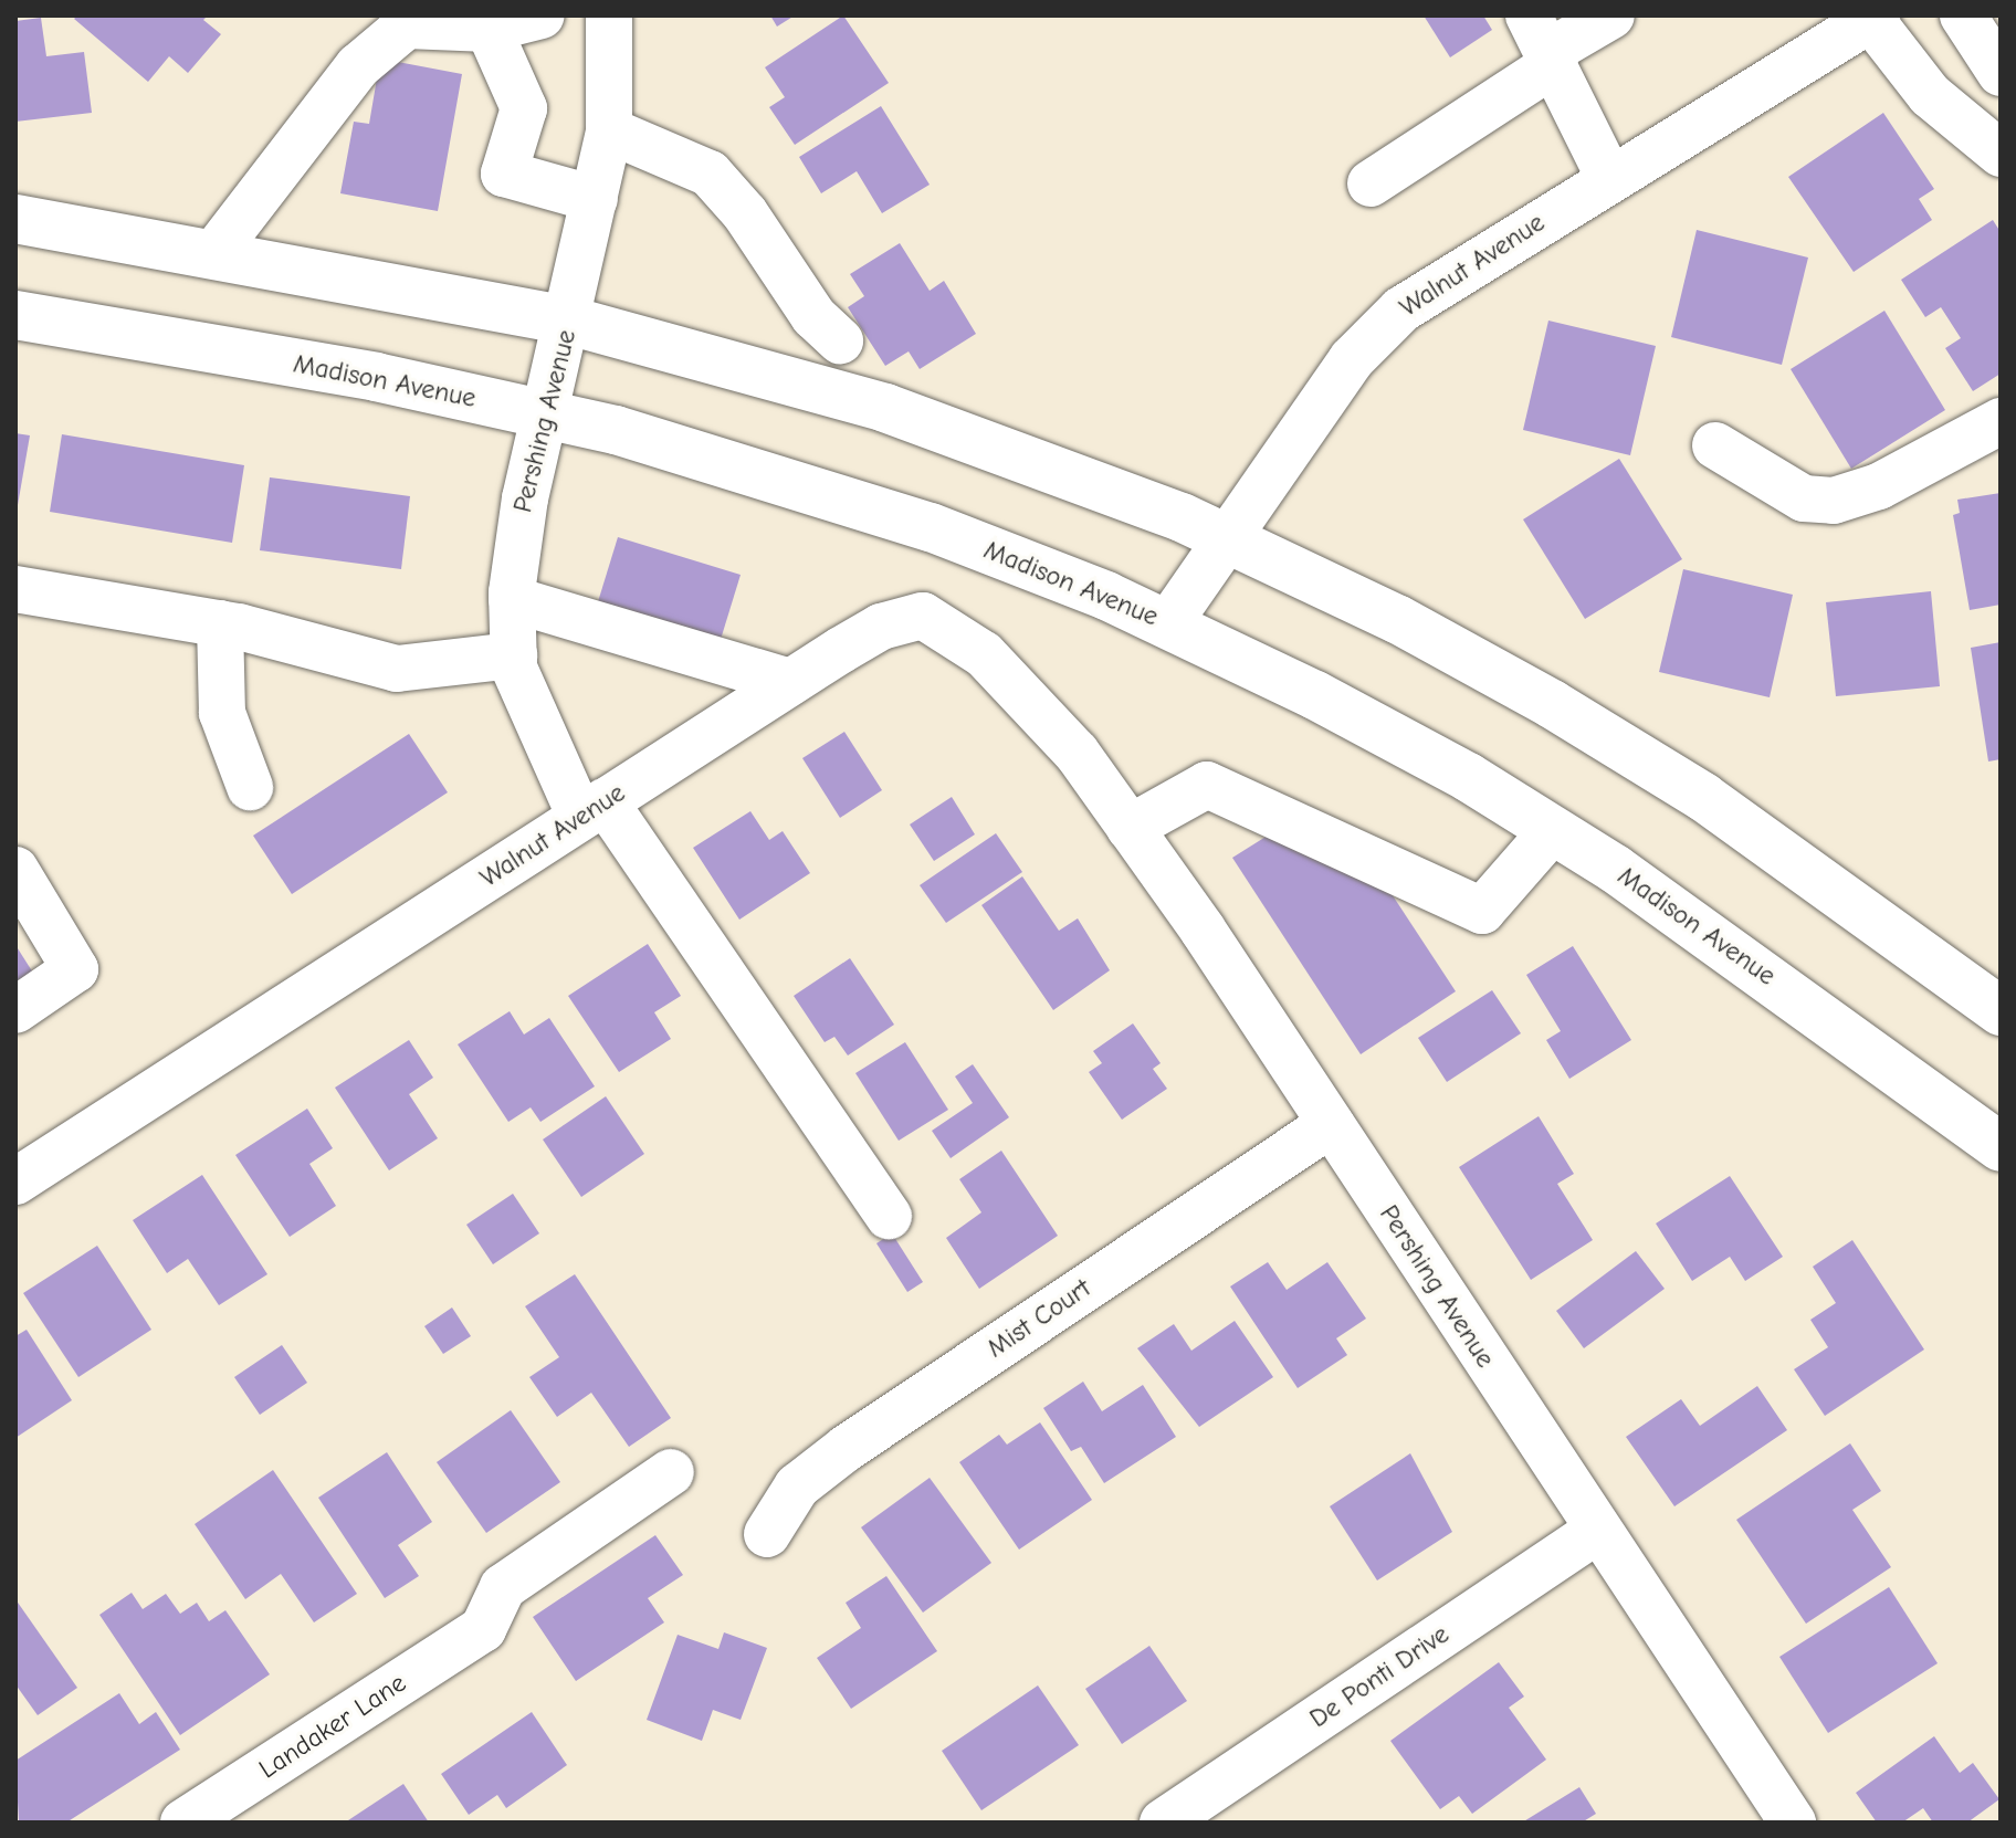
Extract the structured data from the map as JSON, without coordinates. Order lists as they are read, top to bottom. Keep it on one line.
{"streets":{"main road":["Madison Avenue"],"street":["Walnut Avenue","Pershing Avenue","Mist Court","De Ponti Drive","Landaker Lane"]},"crossings":[["Walnut Avenue","Madison Avenue"],["Walnut Avenue","Pershing Avenue"],["Madison Avenue","Pershing Avenue"],["Pershing Avenue","Mist Court"],["Pershing Avenue","De Ponti Drive"]]}
